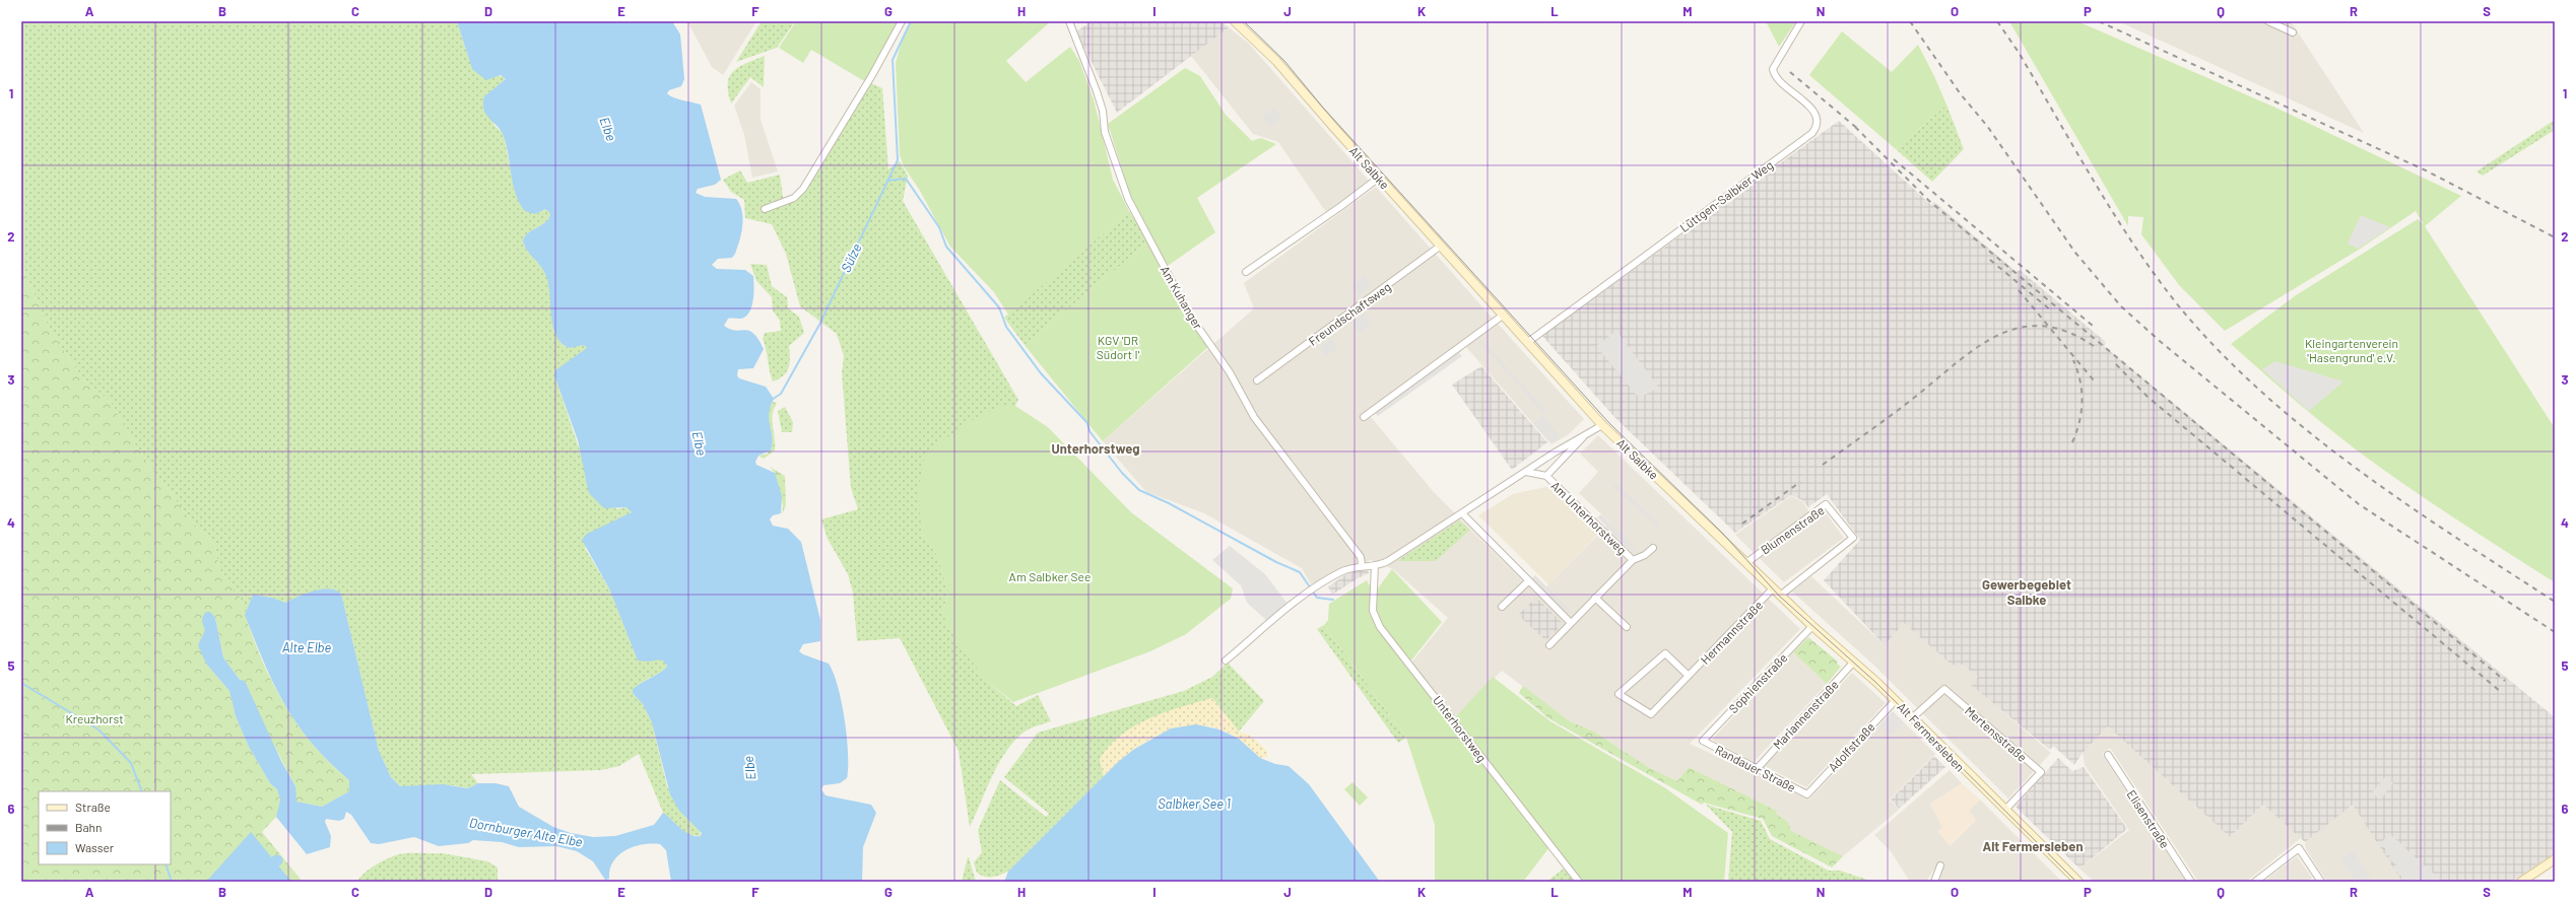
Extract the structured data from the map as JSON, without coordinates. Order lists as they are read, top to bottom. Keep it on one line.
{"streets":{"main road":["Alt Salbke","Alt Fermersleben"],"street":["Lüttgen-Salbker Weg","Am Kuhanger","Freundschaftsweg","Am Unterhorstweg","Blumenstraße","Hermannstraße","Sophienstraße","Mariannenstraße","Unterhorstweg","Mertensstraße","Adolfstraße","Randauer Straße","Elisenstraße"]},"crossings":[["Alt Salbke","Lüttgen-Salbker Weg"],["Alt Salbke","Freundschaftsweg"],["Alt Salbke","Blumenstraße"],["Alt Salbke","Hermannstraße"],["Alt Salbke","Alt Fermersleben"],["Blumenstraße","Alt Fermersleben"],["Sophienstraße","Alt Fermersleben"],["Sophienstraße","Randauer Straße"],["Mariannenstraße","Alt Fermersleben"],["Mariannenstraße","Randauer Straße"],["Mertensstraße","Alt Fermersleben"],["Alt Fermersleben","Adolfstraße"],["Adolfstraße","Randauer Straße"]],"districts":["Unterhorstweg","Gewerbegebiet Salbke","Alt Fermersleben"],"water":["Elbe","Sülze","Alte Elbe","Salbker See 1","Dornburger Alte Elbe"],"parks":["KGV 'DR Südort I'","Kleingartenverein 'Hasengrund' e.V.","Am Salbker See","Kreuzhorst"],"legend":["Straße","Bahn","Wasser"],"grid":{"columns":["A","B","C","D","E","F","G","H","I","J","K","L","M","N","O","P","Q","R","S"],"rows":["1","2","3","4","5","6"]}}
